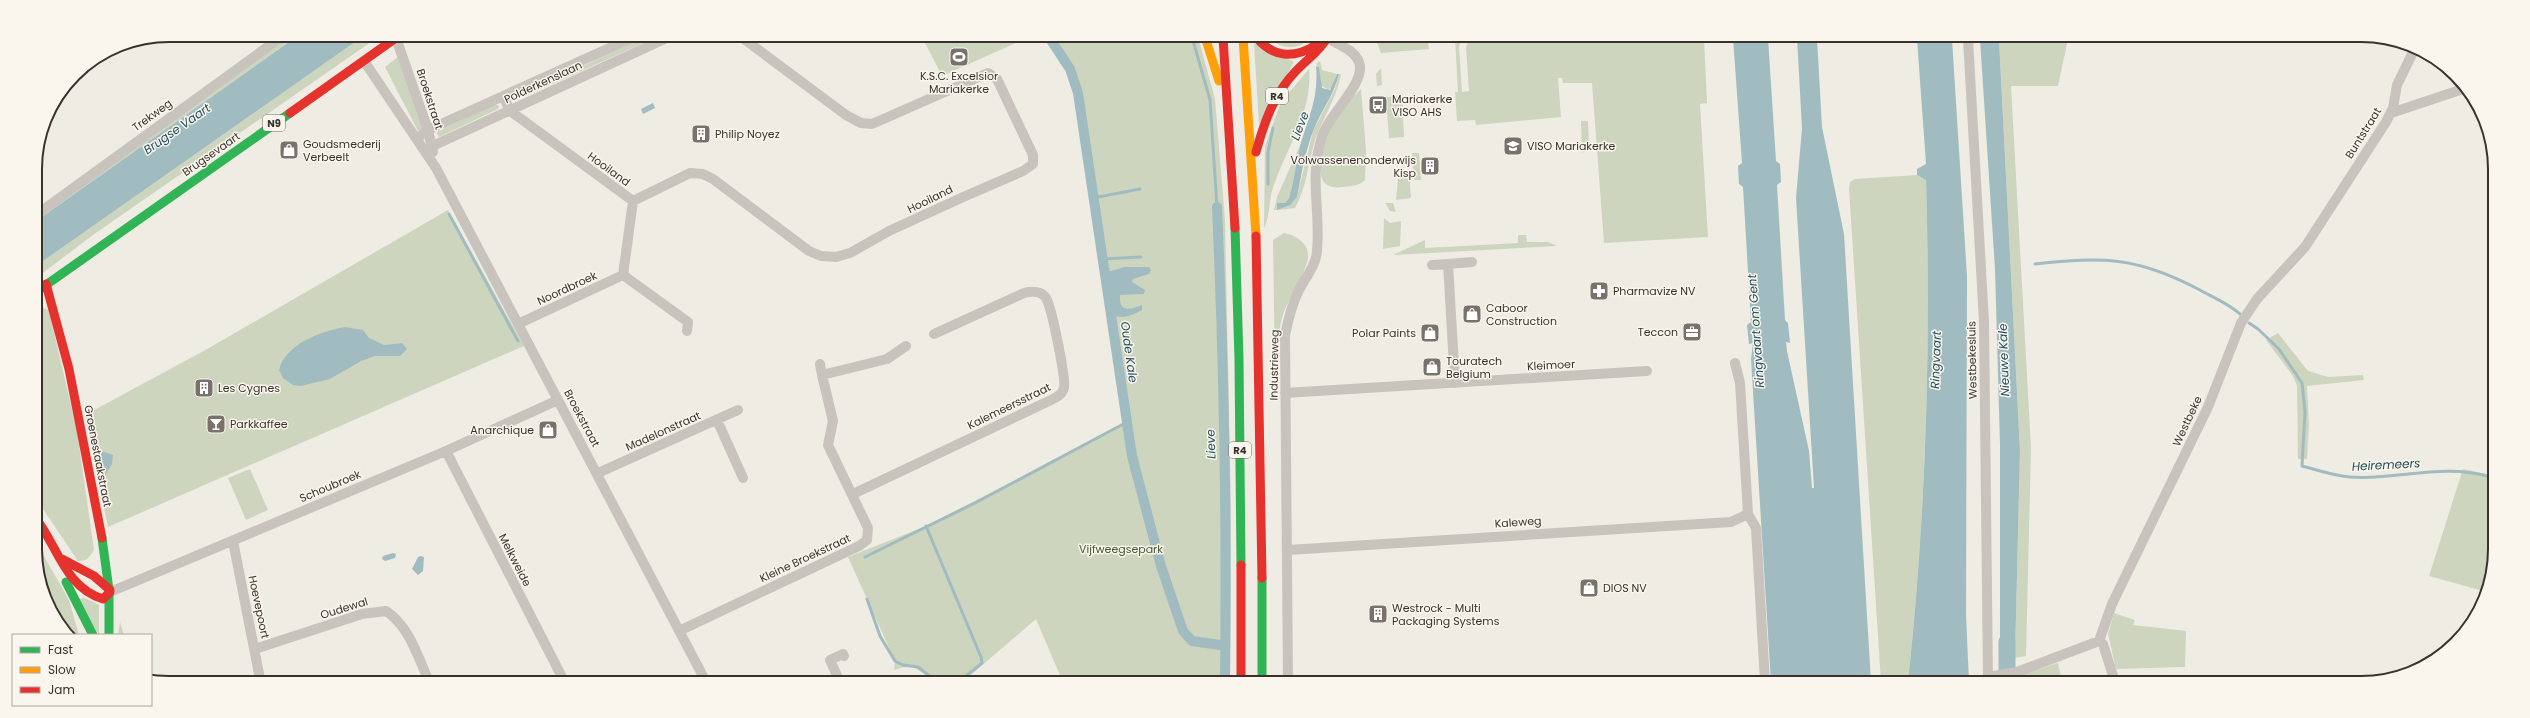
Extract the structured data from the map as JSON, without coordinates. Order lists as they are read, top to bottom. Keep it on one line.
{"streets":{"main road":["R4","N9","Brugsevaart","Industrieweg","Groenestaakstraat"],"street":["Polderkenslaan","Broekstraat","Trekweg","Buntstraat","Hooiland","Noordbroek","Westbekesluis","Kleimoer","Kalemeersstraat","Westbeke","Madelonstraat","Schoubroek","Kaleweg","Kleine Broekstraat","Melkweide","Hoevepoort","Oudewal"]},"crossings":[["Polderkenslaan","Broekstraat"],["Polderkenslaan","Hooiland"],["R4","Industrieweg"],["Broekstraat","Brugsevaart"],["Broekstraat","Noordbroek"],["Broekstraat","Madelonstraat"],["Broekstraat","Schoubroek"],["Broekstraat","Kleine Broekstraat"],["Buntstraat","Westbeke"],["Brugsevaart","Groenestaakstraat"],["Industrieweg","Kleimoer"],["Industrieweg","Kaleweg"],["Kalemeersstraat","Kleine Broekstraat"],["Groenestaakstraat","Schoubroek"],["Schoubroek","Melkweide"],["Schoubroek","Hoevepoort"],["Hoevepoort","Oudewal"]],"water":["Lieve","Brugse Vaart","Ringvaart om Gent","Oude Kale","Ringvaart","Nieuwe Kale","Heiremeers"],"parks":["Vijfweegsepark"],"places":{"sports":["K.S.C. Excelsior Mariakerke"],"bus stop":["Mariakerke VISO AHS"],"building":["Philip Noyez","Volwassenenonderwijs Kisp","Les Cygnes","Westrock - Multi Packaging Systems"],"school or university":["VISO Mariakerke"],"shop":["Goudsmederij Verbeelt","Caboor Construction","Polar Paints","Touratech Belgium","Anarchique","DIOS NV"],"pharmacy":["Pharmavize NV"],"office":["Teccon"],"bar":["Parkkaffee"]},"legend":["Fast","Slow","Jam"]}
